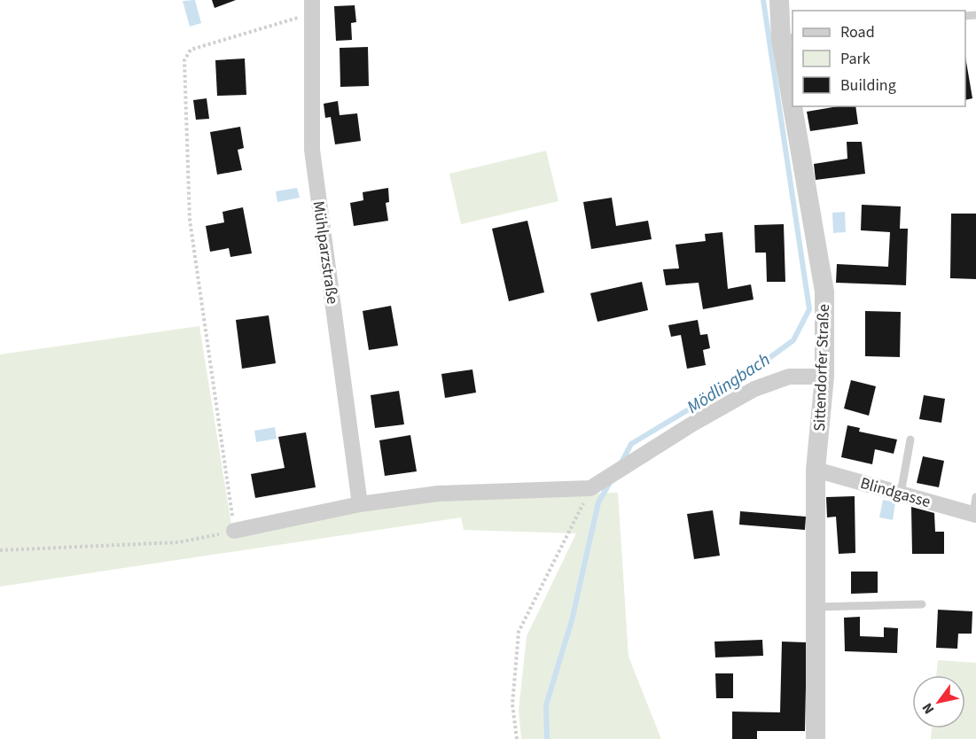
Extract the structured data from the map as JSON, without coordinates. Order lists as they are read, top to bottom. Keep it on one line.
{"streets":{"street":["Mühlparzstraße","Sittendorfer Straße","Blindgasse"]},"crossings":[["Sittendorfer Straße","Blindgasse"]],"water":["Mödlingbach"],"legend":["Road","Park","Building"],"north":"bottom left"}
